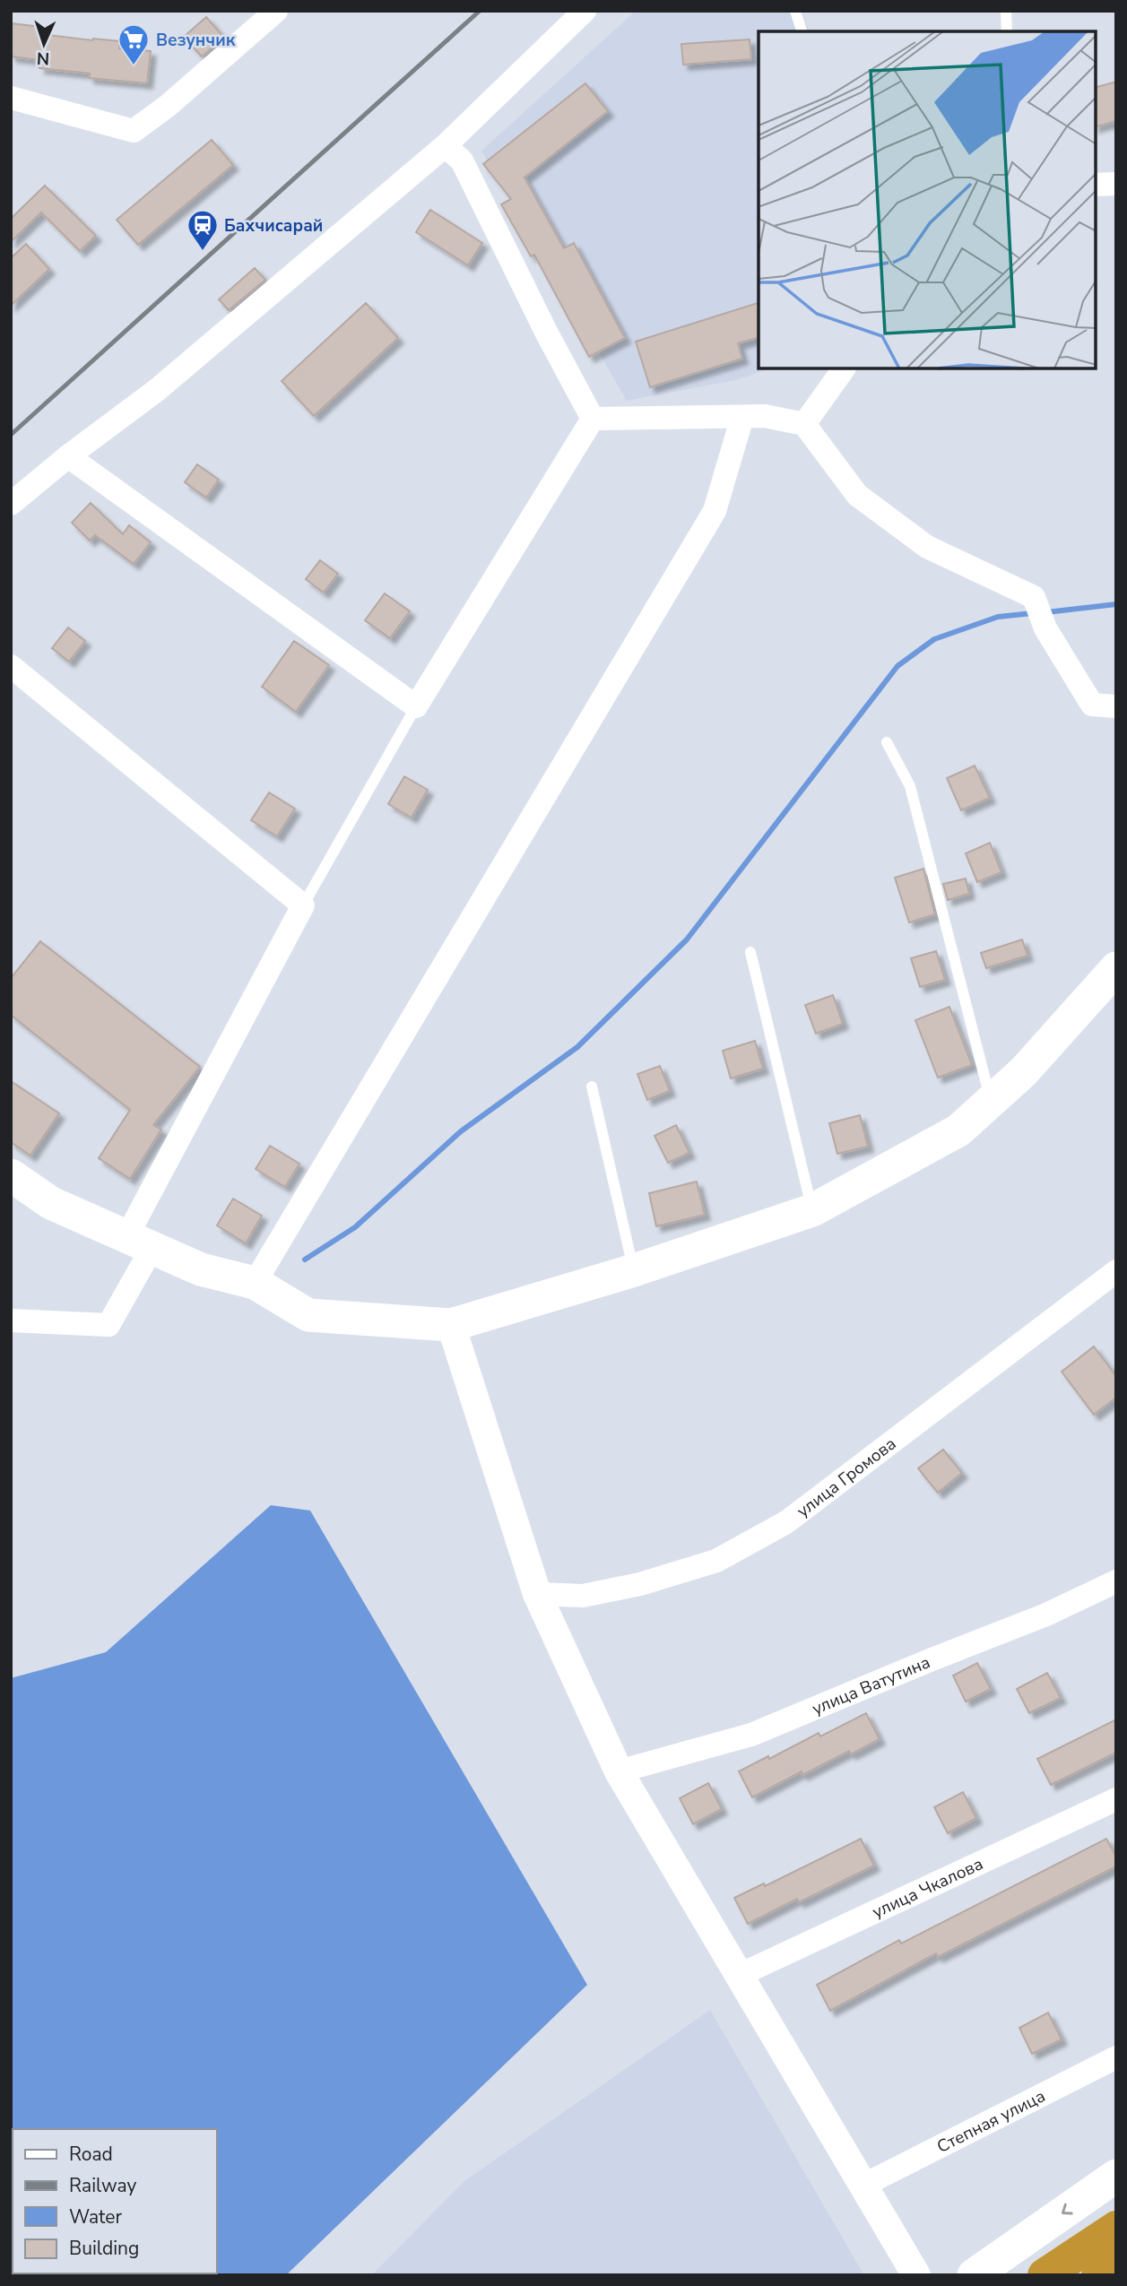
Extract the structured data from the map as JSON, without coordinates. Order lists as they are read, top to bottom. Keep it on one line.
{"streets":{"street":["улица Громова","улица Ватутина","улица Чкалова","Степная улица"]},"places":{"supermarket":["Везунчик"],"station":["Бахчисарай"]},"legend":["Road","Railway","Water","Building"],"north":"bottom"}
